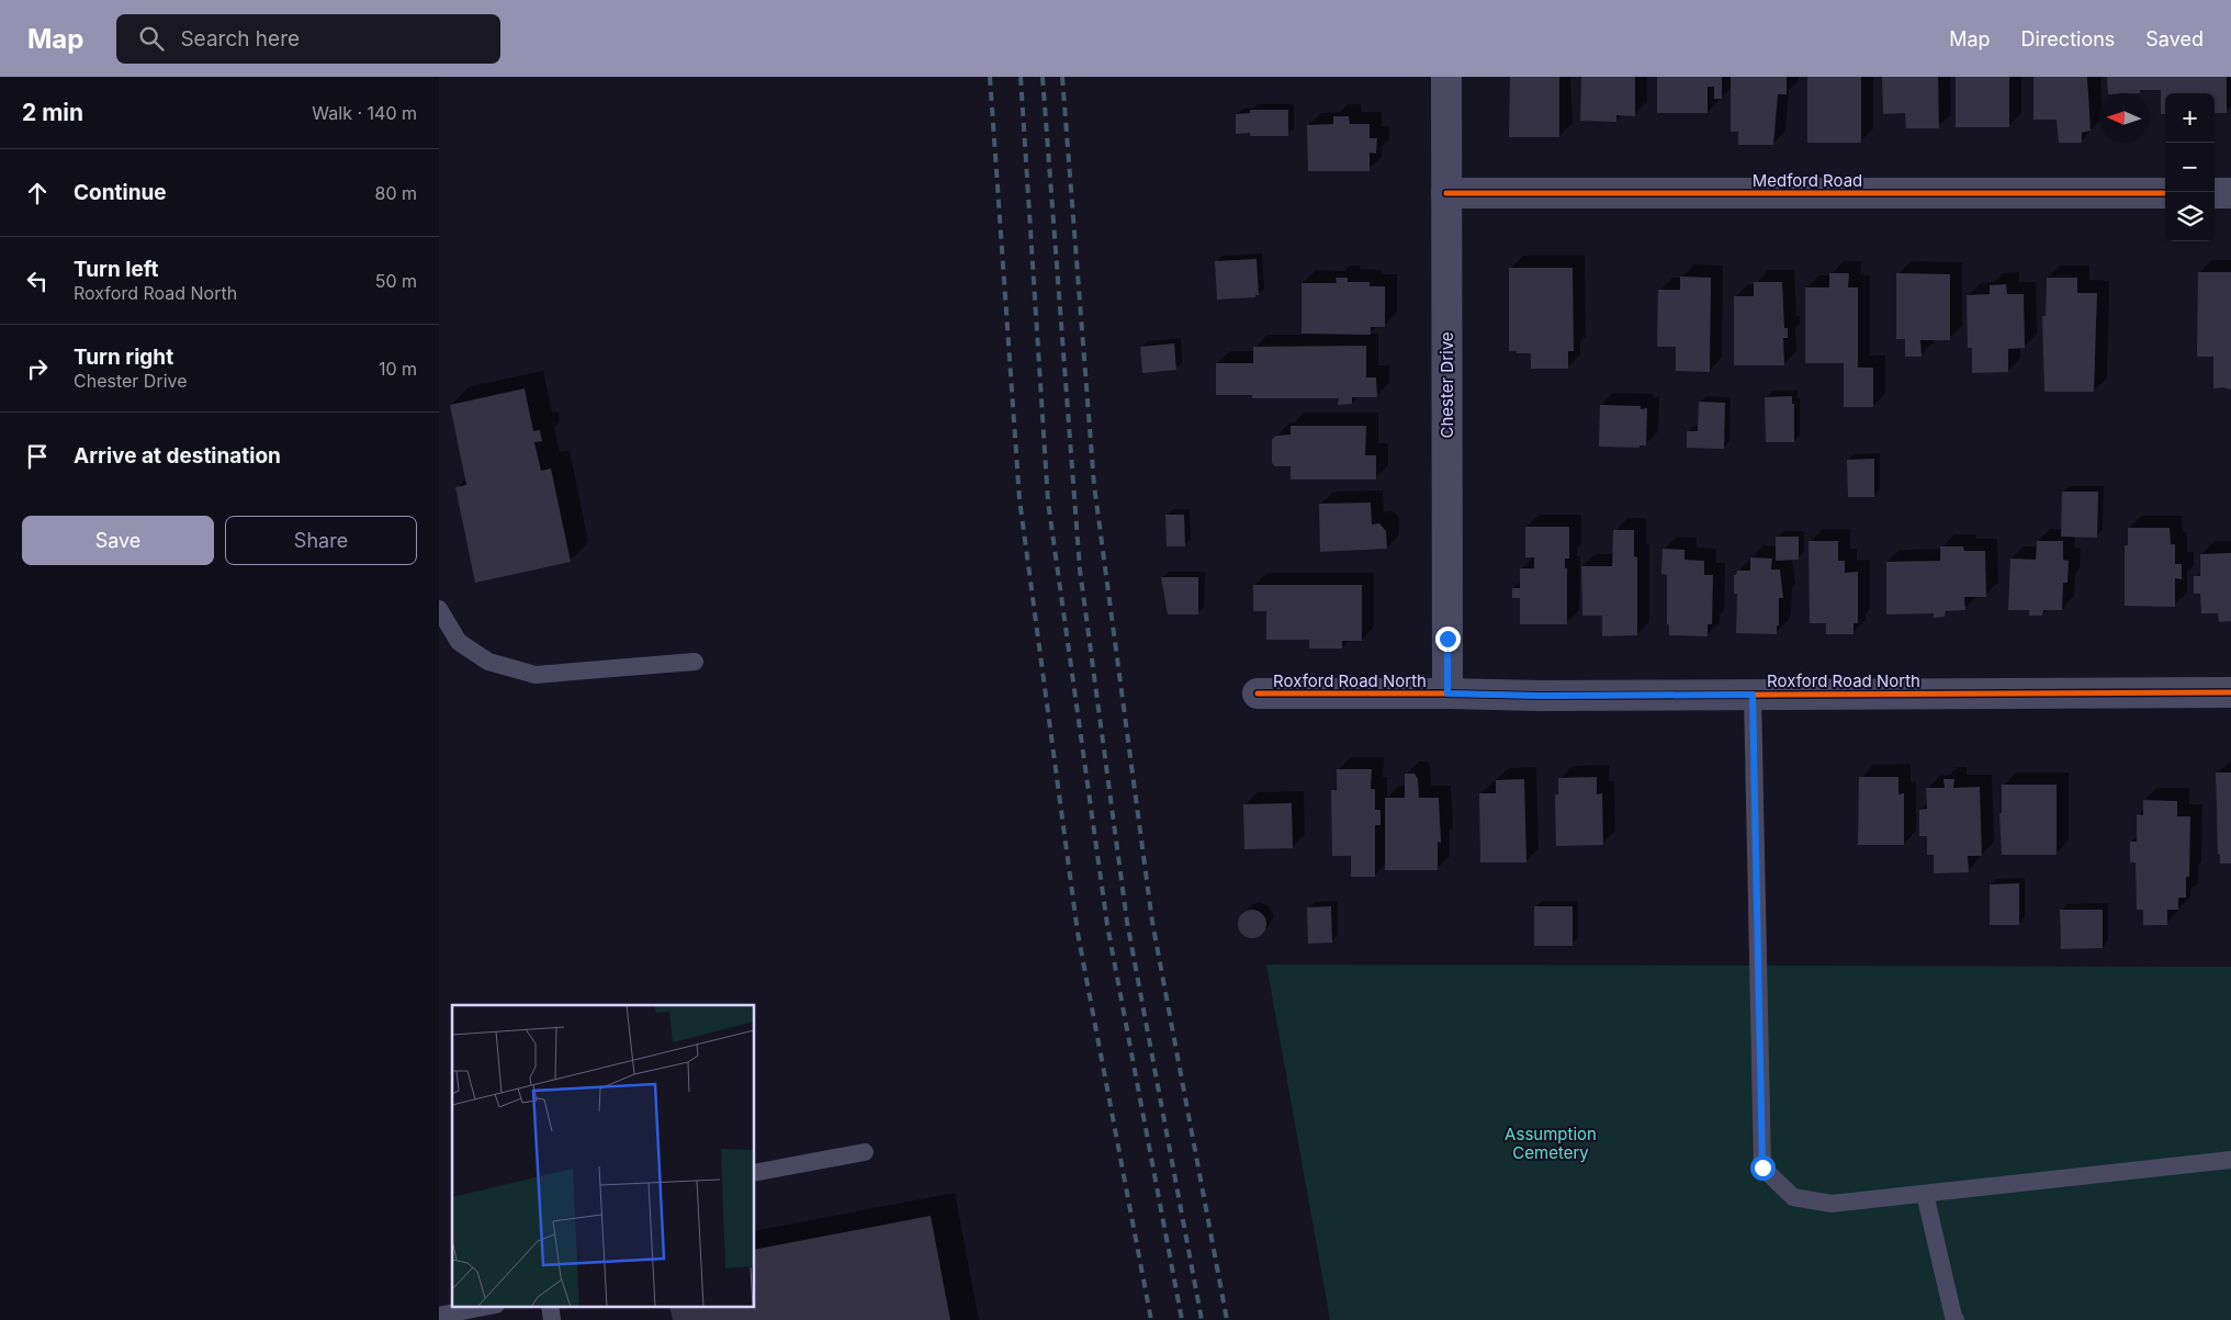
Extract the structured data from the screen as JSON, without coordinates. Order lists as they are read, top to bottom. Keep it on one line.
{"streets":{"street":["Medford Road","Chester Drive","Roxford Road North"]},"crossings":[["Medford Road","Chester Drive"],["Chester Drive","Roxford Road North"]],"parks":["Assumption Cemetery"],"north":"left","page":{"header":"Map","search":"Search here","nav":["Map","Directions","Saved"],"heading":["2 min","Walk · 140 m"],"map_buttons":["+","−"],"list":[["Continue","80 m"],["Turn left","Roxford Road North","50 m"],["Turn right","Chester Drive","10 m"],"Arrive at destination"],"buttons":["Save","Share"]}}
